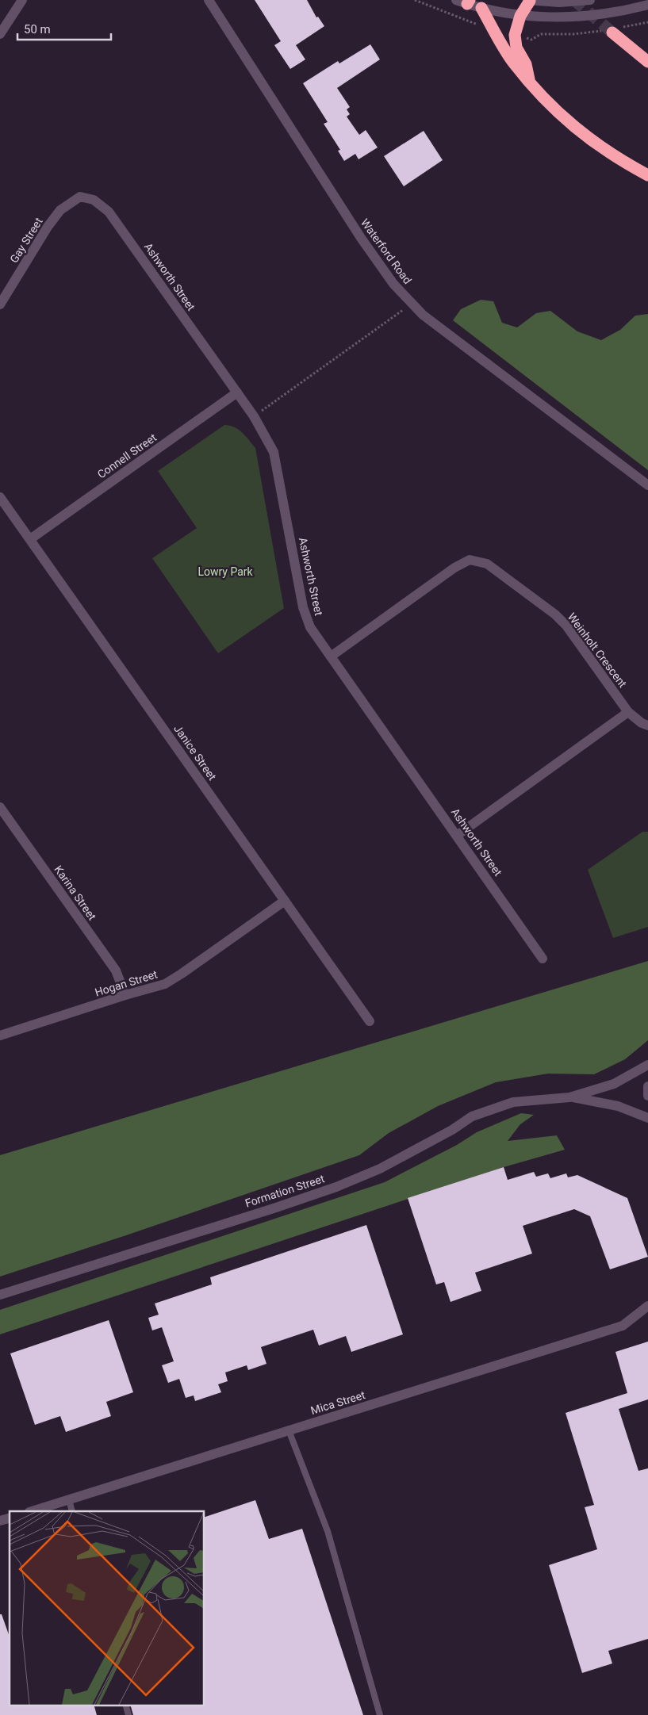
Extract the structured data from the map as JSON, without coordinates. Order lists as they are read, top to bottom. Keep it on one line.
{"streets":{"street":["Gay Street","Waterford Road","Ashworth Street","Connell Street","Weinholt Crescent","Janice Street","Karina Street","Hogan Street","Formation Street","Mica Street"]},"crossings":[["Gay Street","Ashworth Street"],["Ashworth Street","Connell Street"],["Ashworth Street","Weinholt Crescent"],["Connell Street","Janice Street"],["Janice Street","Hogan Street"],["Karina Street","Hogan Street"]],"parks":["Lowry Park"],"scale_bar":"50 m"}
